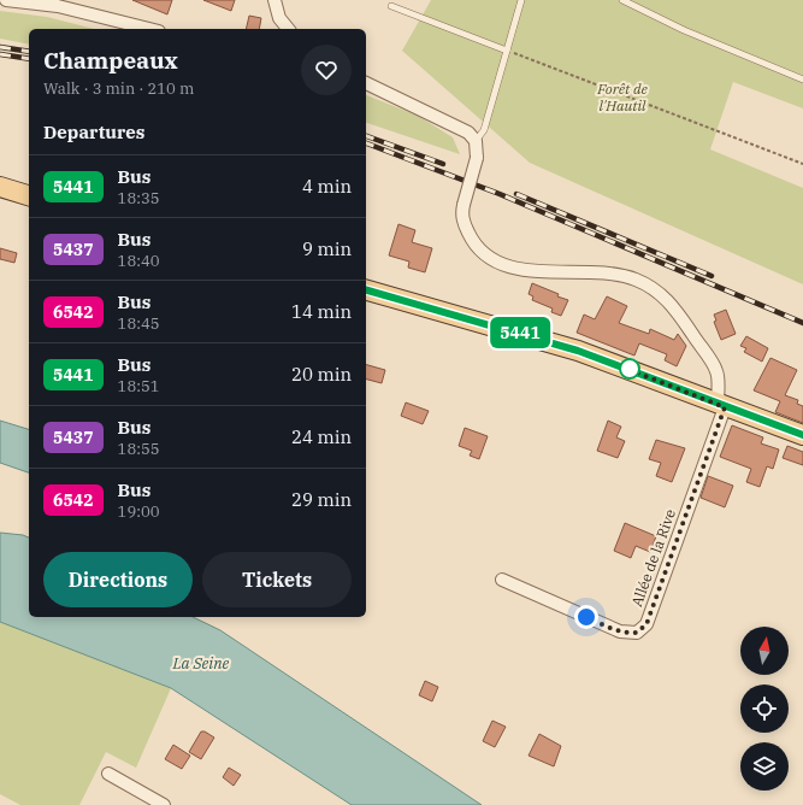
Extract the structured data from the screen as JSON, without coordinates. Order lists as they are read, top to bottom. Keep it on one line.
{"streets":{"street":["Allée de la Rive"]},"water":["La Seine"],"parks":["Forêt de l'Hautil"],"lines":["bus line 5441"],"north":"top","page":{"on_map":"5441","heading":[["Champeaux","Walk · 3 min · 210 m"],"Departures"],"list":[{"mark":"5441","name":"Bus","note":"18:35","value":"4 min"},{"mark":"5437","name":"Bus","note":"18:40","value":"9 min"},{"mark":"6542","name":"Bus","note":"18:45","value":"14 min"},{"mark":"5441","name":"Bus","note":"18:51","value":"20 min"},{"mark":"5437","name":"Bus","note":"18:55","value":"24 min"},{"mark":"6542","name":"Bus","note":"19:00","value":"29 min"}],"buttons":["Directions","Tickets"]}}
